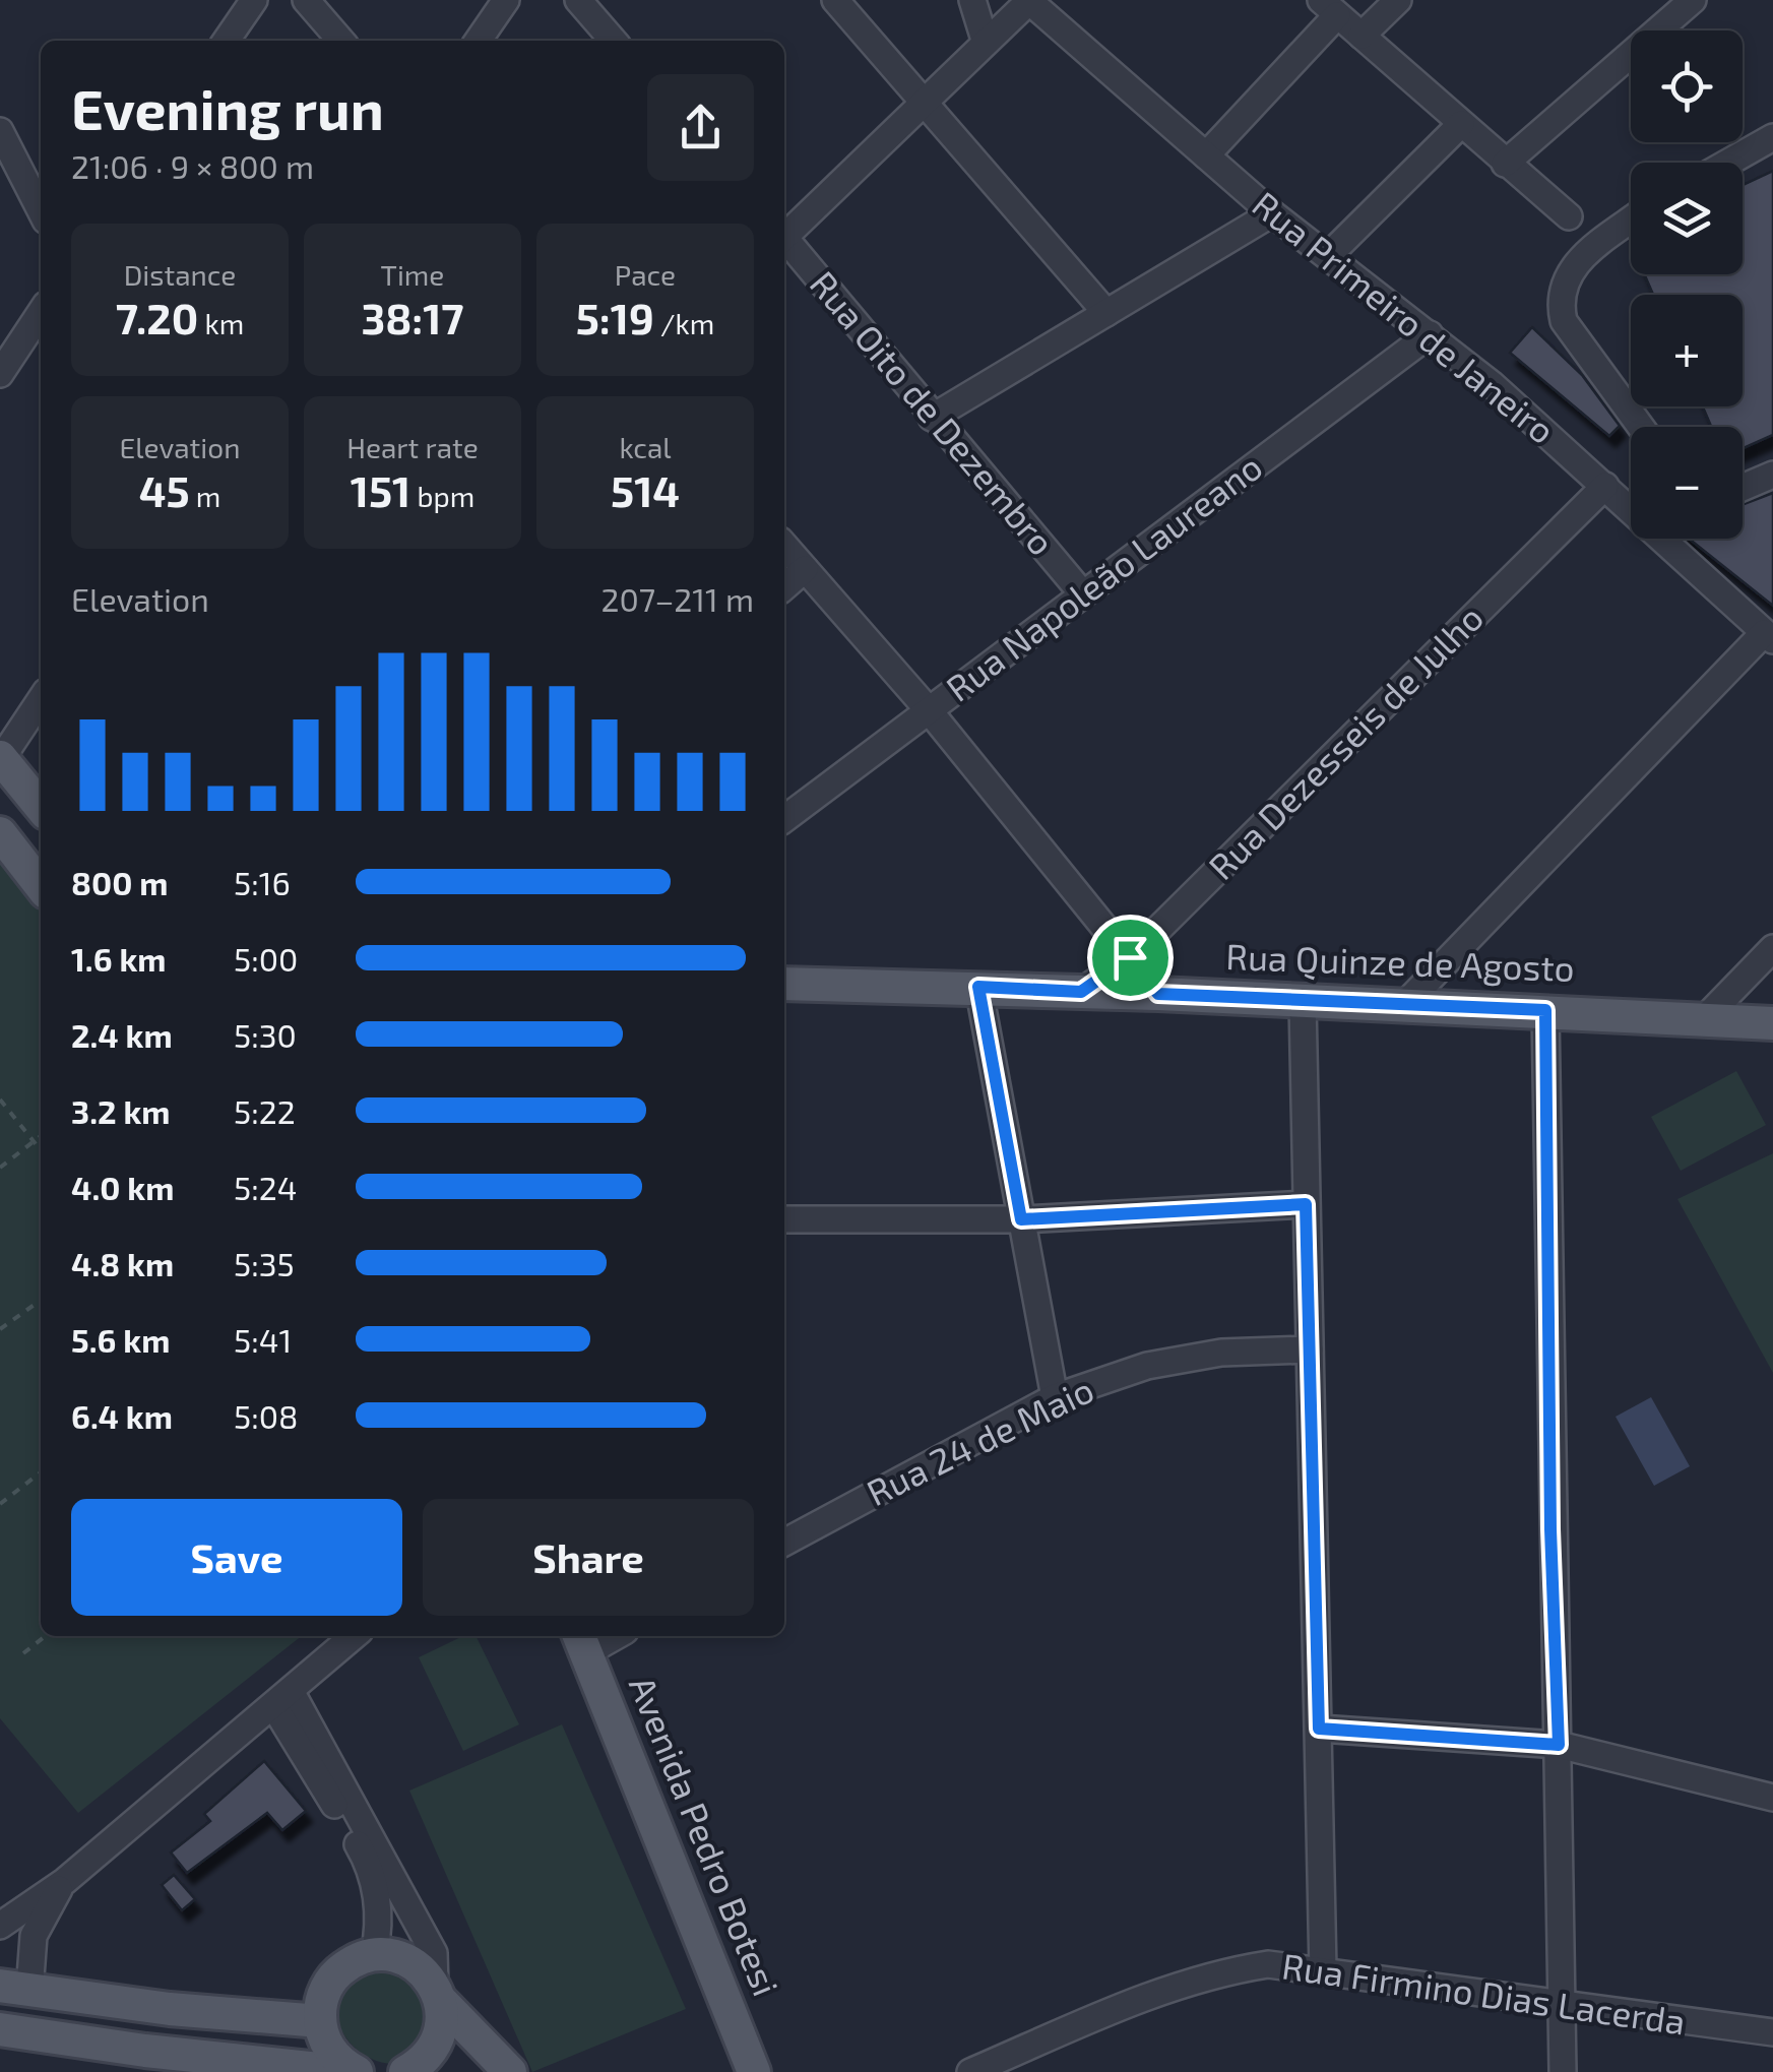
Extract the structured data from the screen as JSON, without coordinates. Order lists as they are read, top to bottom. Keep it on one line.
{"streets":{"main road":["Rua Quinze de Agosto","Avenida Pedro Botesi"],"street":["Rua Primeiro de Janeiro","Rua Oito de Dezembro","Rua Napoleão Laureano","Rua Dezesseis de Julho","Rua 24 de Maio","Rua Firmino Dias Lacerda"]},"crossings":[["Rua Primeiro de Janeiro","Rua Napoleão Laureano"],["Rua Primeiro de Janeiro","Rua Dezesseis de Julho"],["Rua Oito de Dezembro","Rua Napoleão Laureano"],["Rua Dezesseis de Julho","Rua Quinze de Agosto"]],"page":{"map_buttons":["+","−"],"heading":["Evening run","21:06 · 9 × 800 m"],"stats":[["Distance","7.20 km"],["Time","38:17"],["Pace","5:19 /km"],["Elevation","45 m"],["Heart rate","151 bpm"],["kcal","514"]],"chart":["Elevation","207–211 m"],"list":[{"name":"800 m","note":"5:16"},{"name":"1.6 km","note":"5:00"},{"name":"2.4 km","note":"5:30"},{"name":"3.2 km","note":"5:22"},{"name":"4.0 km","note":"5:24"},{"name":"4.8 km","note":"5:35"},{"name":"5.6 km","note":"5:41"},{"name":"6.4 km","note":"5:08"}],"buttons":["Save","Share"]}}
